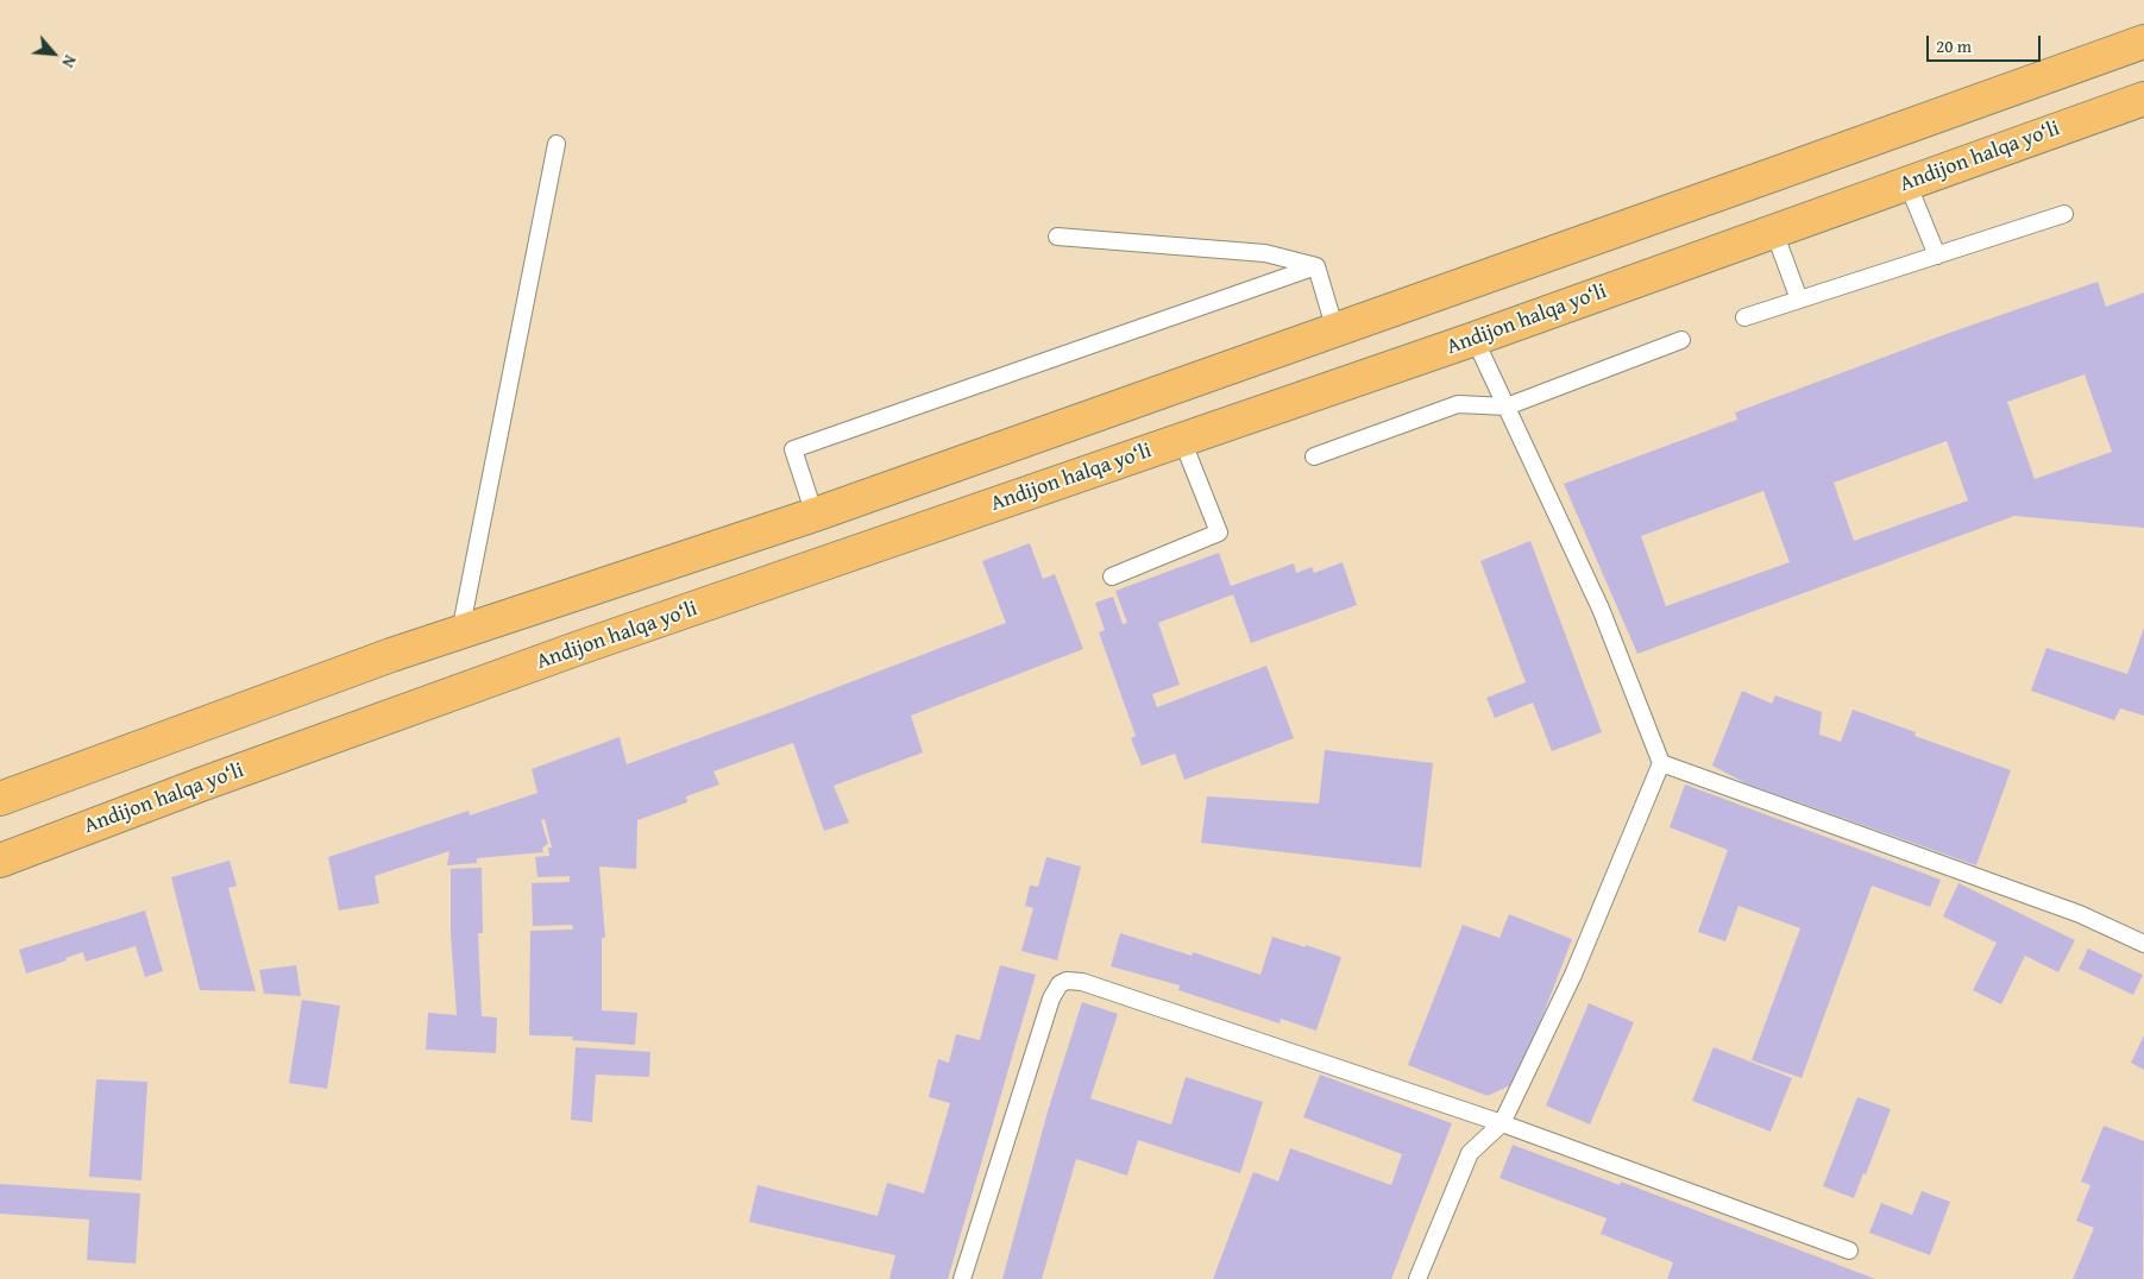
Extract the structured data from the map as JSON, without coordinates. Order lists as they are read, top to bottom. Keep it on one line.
{"streets":{"highway":["Andijon halqa yo‘li"]},"scale_bar":"20 m","north":"bottom right"}
